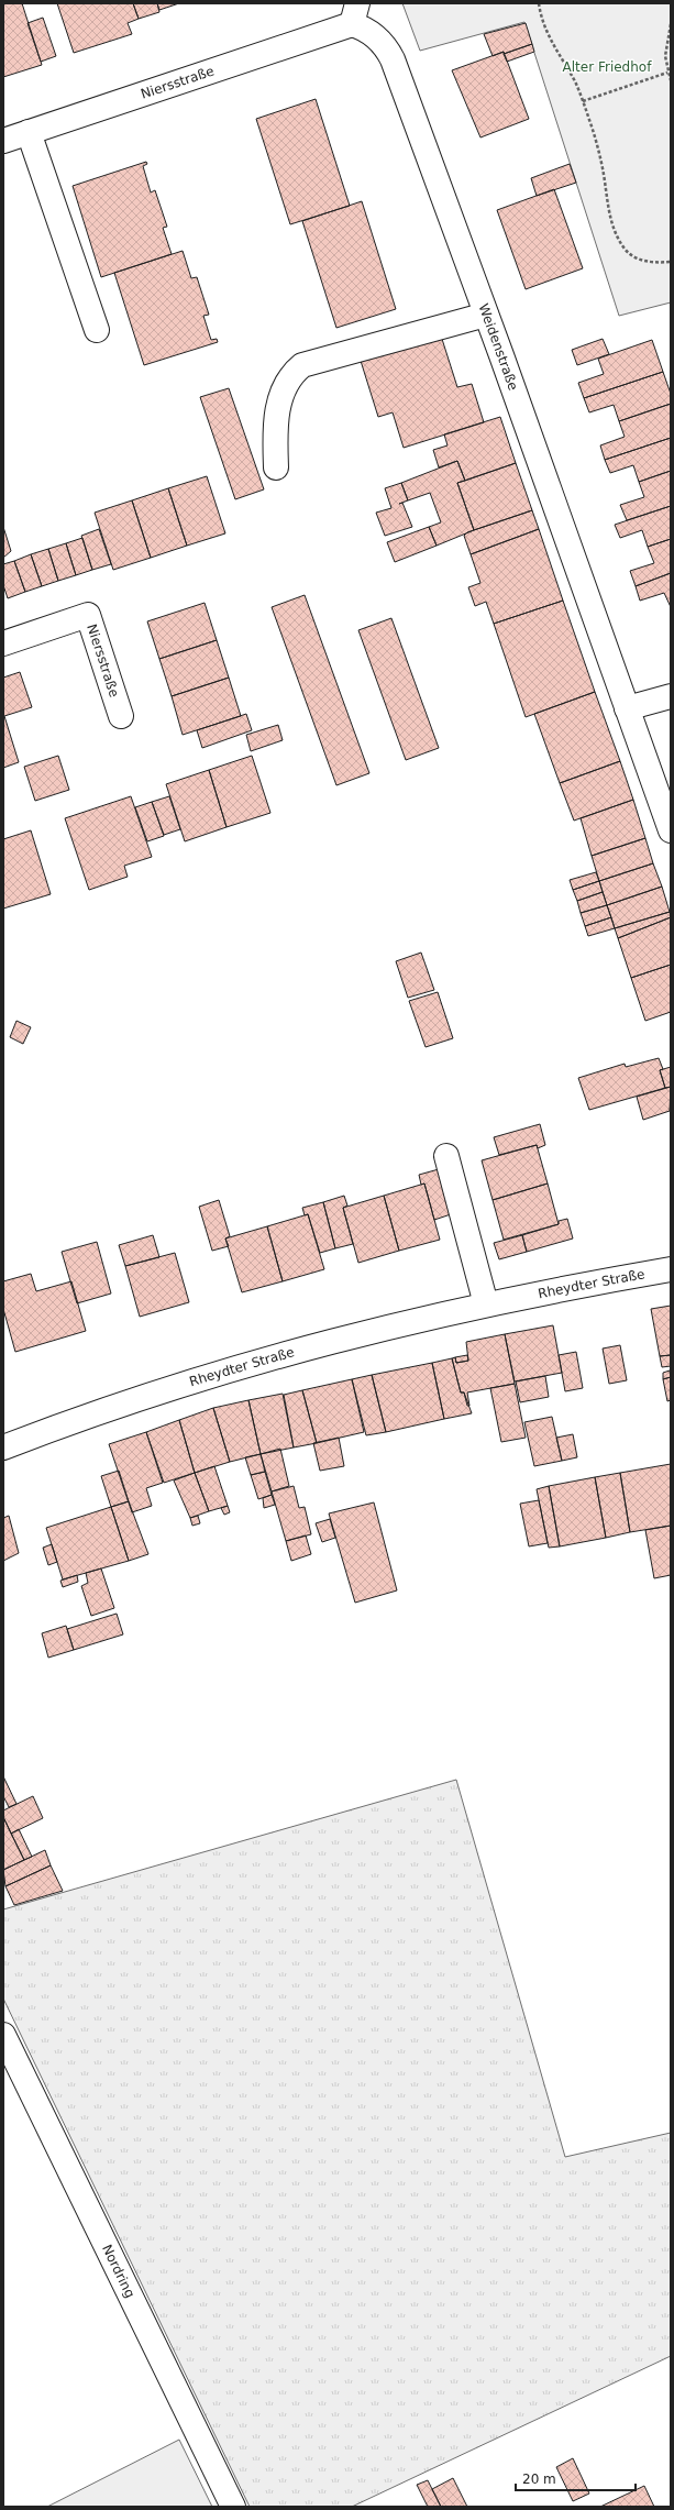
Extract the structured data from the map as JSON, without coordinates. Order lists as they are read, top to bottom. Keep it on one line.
{"streets":{"street":["Niersstraße","Weidenstraße","Rheydter Straße","Nordring"]},"crossings":[["Niersstraße","Weidenstraße"]],"parks":["Alter Friedhof"],"scale_bar":"20 m"}
